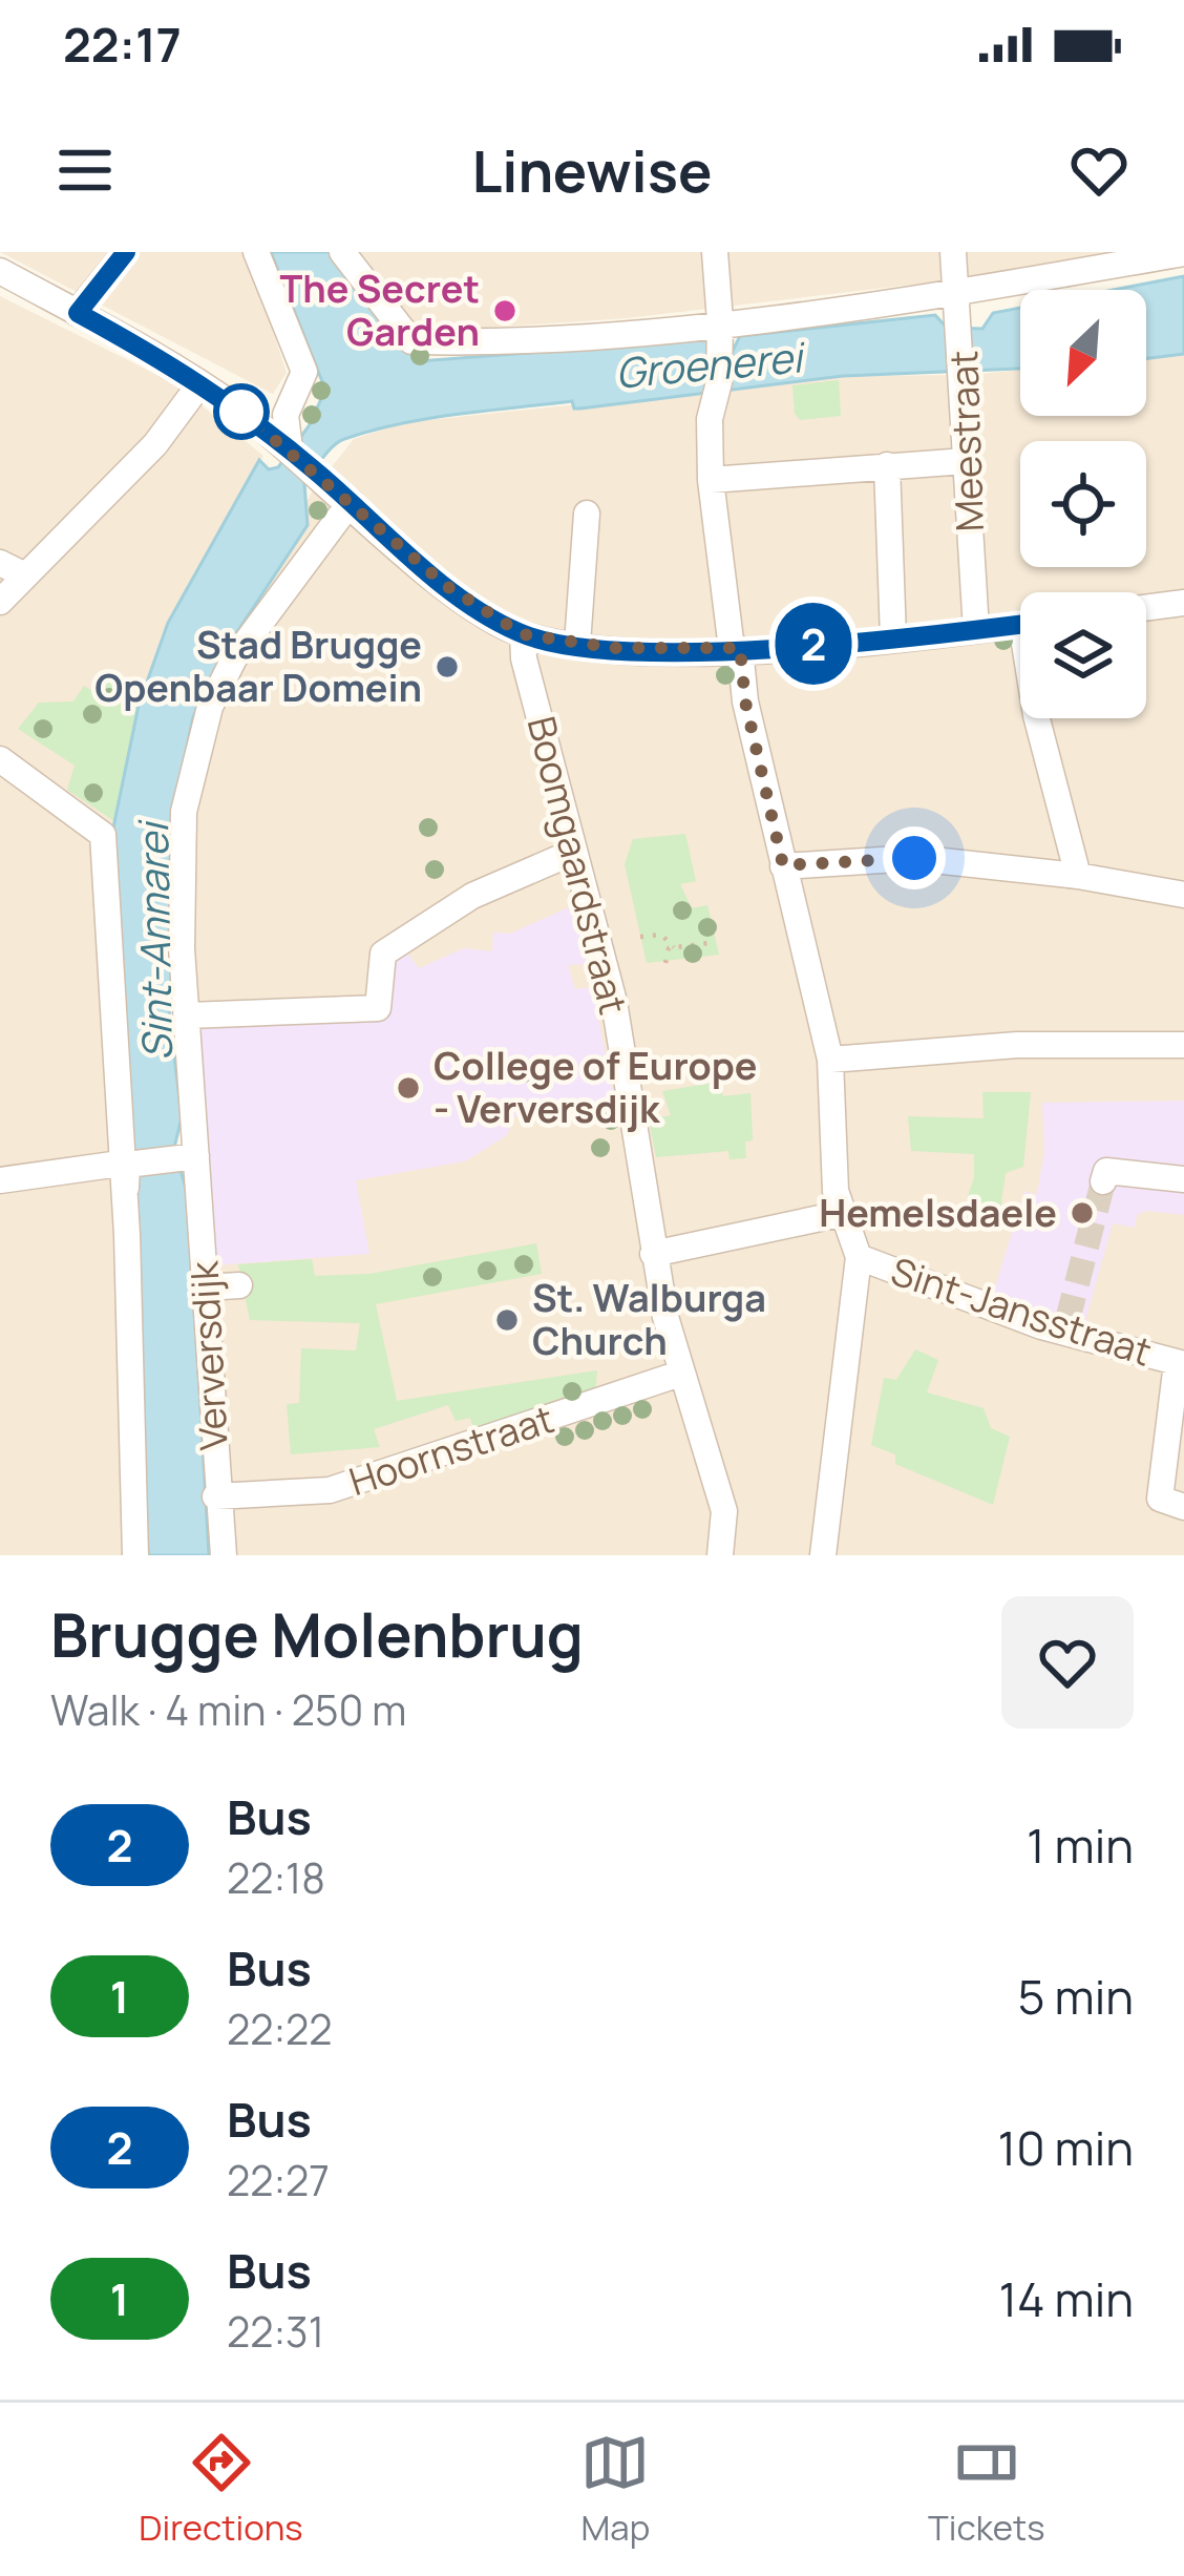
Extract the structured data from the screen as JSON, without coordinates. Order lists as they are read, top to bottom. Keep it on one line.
{"streets":{"street":["Meestraat","Boomgaardstraat","Sint-Jansstraat","Verversdijk","Hoornstraat"]},"crossings":[["Boomgaardstraat","Hoornstraat"],["Verversdijk","Hoornstraat"]],"water":["Groenerei","Sint-Annarei"],"places":["The Secret Garden","Stad Brugge Openbaar Domein","College of Europe - Verversdijk","Hemelsdaele","St. Walburga Church"],"lines":["bus line 2"],"north":"bottom left","page":{"status":"22:17","header":"Linewise","on_map":"2","heading":["Brugge Molenbrug","Walk · 4 min · 250 m"],"list":[{"mark":"2","name":"Bus","note":"22:18","value":"1 min"},{"mark":"1","name":"Bus","note":"22:22","value":"5 min"},{"mark":"2","name":"Bus","note":"22:27","value":"10 min"},{"mark":"1","name":"Bus","note":"22:31","value":"14 min"}],"tabs":["Directions","Map","Tickets"]}}
